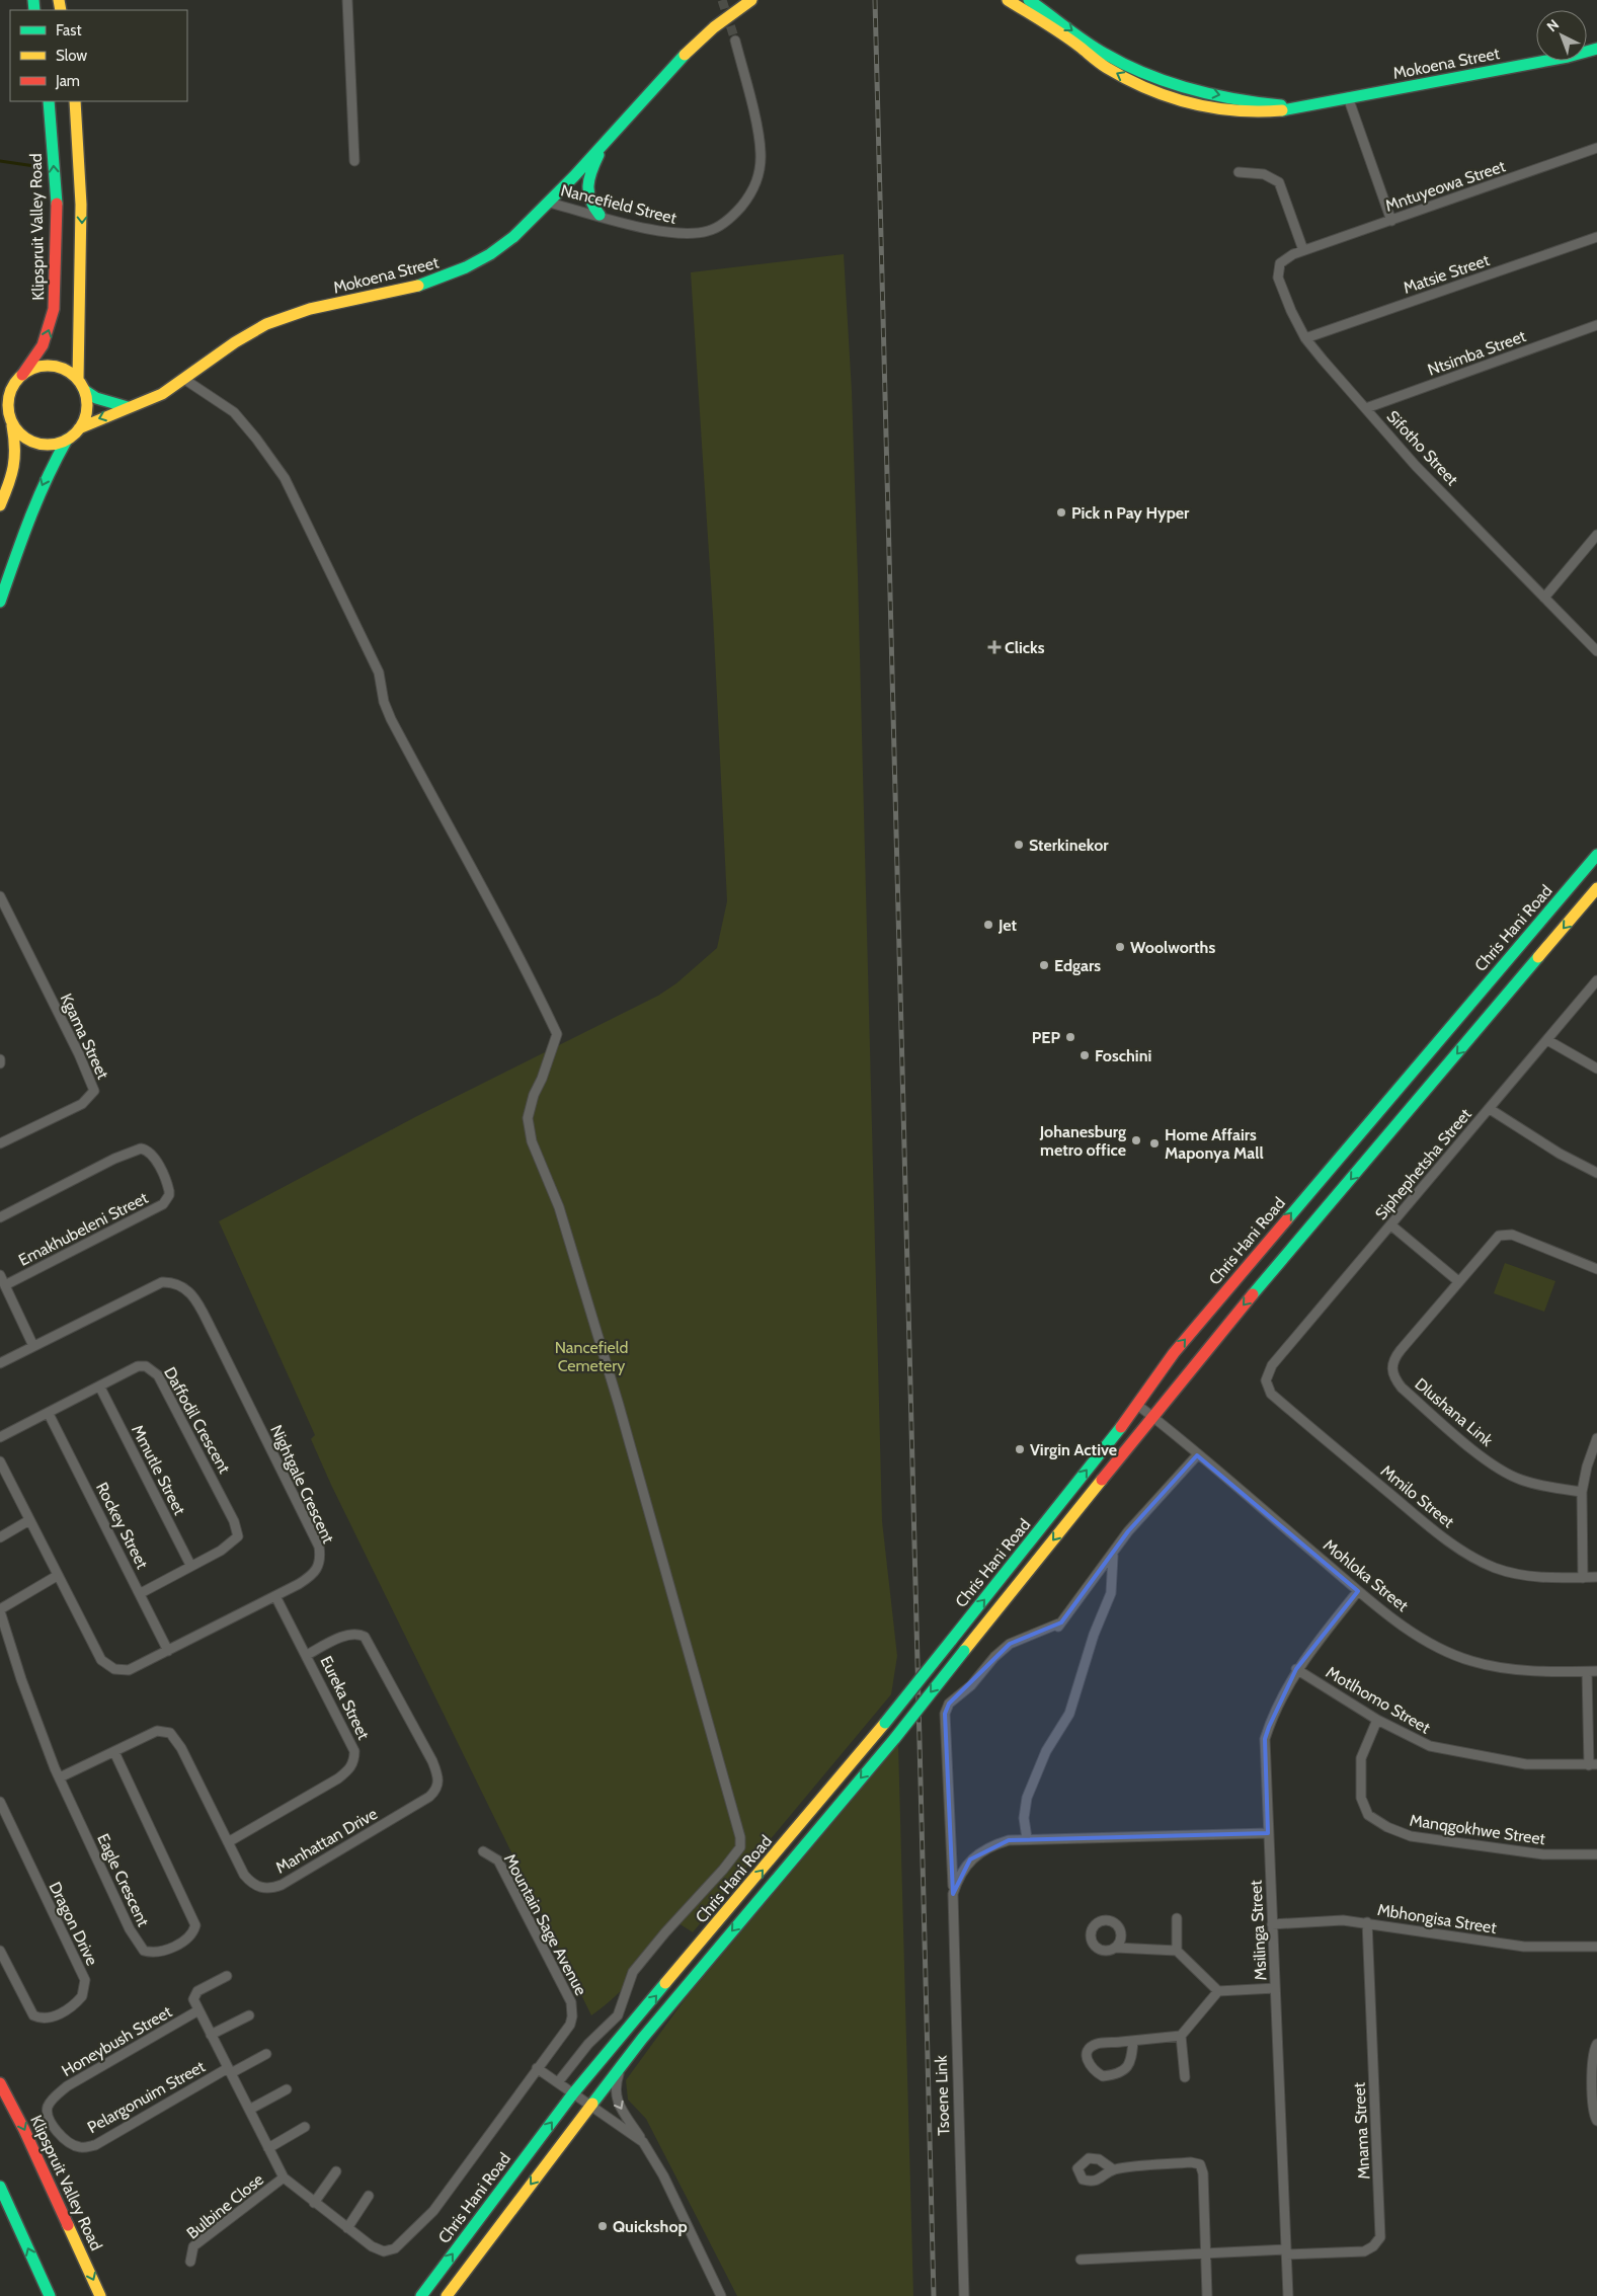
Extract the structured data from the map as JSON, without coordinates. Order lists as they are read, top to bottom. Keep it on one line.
{"streets":{"main road":["Mokoena Street","Klipspruit Valley Road","Chris Hani Road"],"street":["Mntuyeowa Street","Nancefield Street","Matsie Street","Ntsimba Street","Sifotho Street","Kgama Street","Siphephetsha Street","Emakhubeleni Street","Dlushana Link","Daffodil Crescent","Mmutle Street","Nightgale Crescent","Mmilo Street","Rockey Street","Mohloka Street","Eureka Street","Motlhomo Street","Manqgokhwe Street","Manhattan Drive","Eagle Crescent","Mbhongisa Street","Dragon Drive","Mountain Sage Avenue","Msilinga Street","Honeybush Street","Tsoene Link","Pelargonuim Street","Mnama Street","Bulbine Close"]},"crossings":[["Mokoena Street","Nancefield Street"],["Mokoena Street","Klipspruit Valley Road"],["Mntuyeowa Street","Sifotho Street"],["Matsie Street","Sifotho Street"],["Ntsimba Street","Sifotho Street"],["Chris Hani Road","Mohloka Street"],["Siphephetsha Street","Mmilo Street"],["Emakhubeleni Street","Nightgale Crescent"],["Daffodil Crescent","Mmutle Street"],["Daffodil Crescent","Rockey Street"],["Nightgale Crescent","Rockey Street"],["Nightgale Crescent","Eureka Street"],["Mohloka Street","Msilinga Street"],["Eureka Street","Manhattan Drive"],["Motlhomo Street","Manqgokhwe Street"],["Motlhomo Street","Msilinga Street"],["Manhattan Drive","Eagle Crescent"],["Mbhongisa Street","Msilinga Street"],["Mbhongisa Street","Mnama Street"],["Msilinga Street","Mnama Street"],["Honeybush Street","Pelargonuim Street"]],"parks":["Nancefield Cemetery"],"places":{"other":["Pick n Pay Hyper","Sterkinekor","Jet","Woolworths","Edgars","PEP","Foschini","Johanesburg metro office","Home Affairs Maponya Mall","Virgin Active","Quickshop"],"health":["Clicks"]},"legend":["Fast","Slow","Jam"],"north":"top left"}
